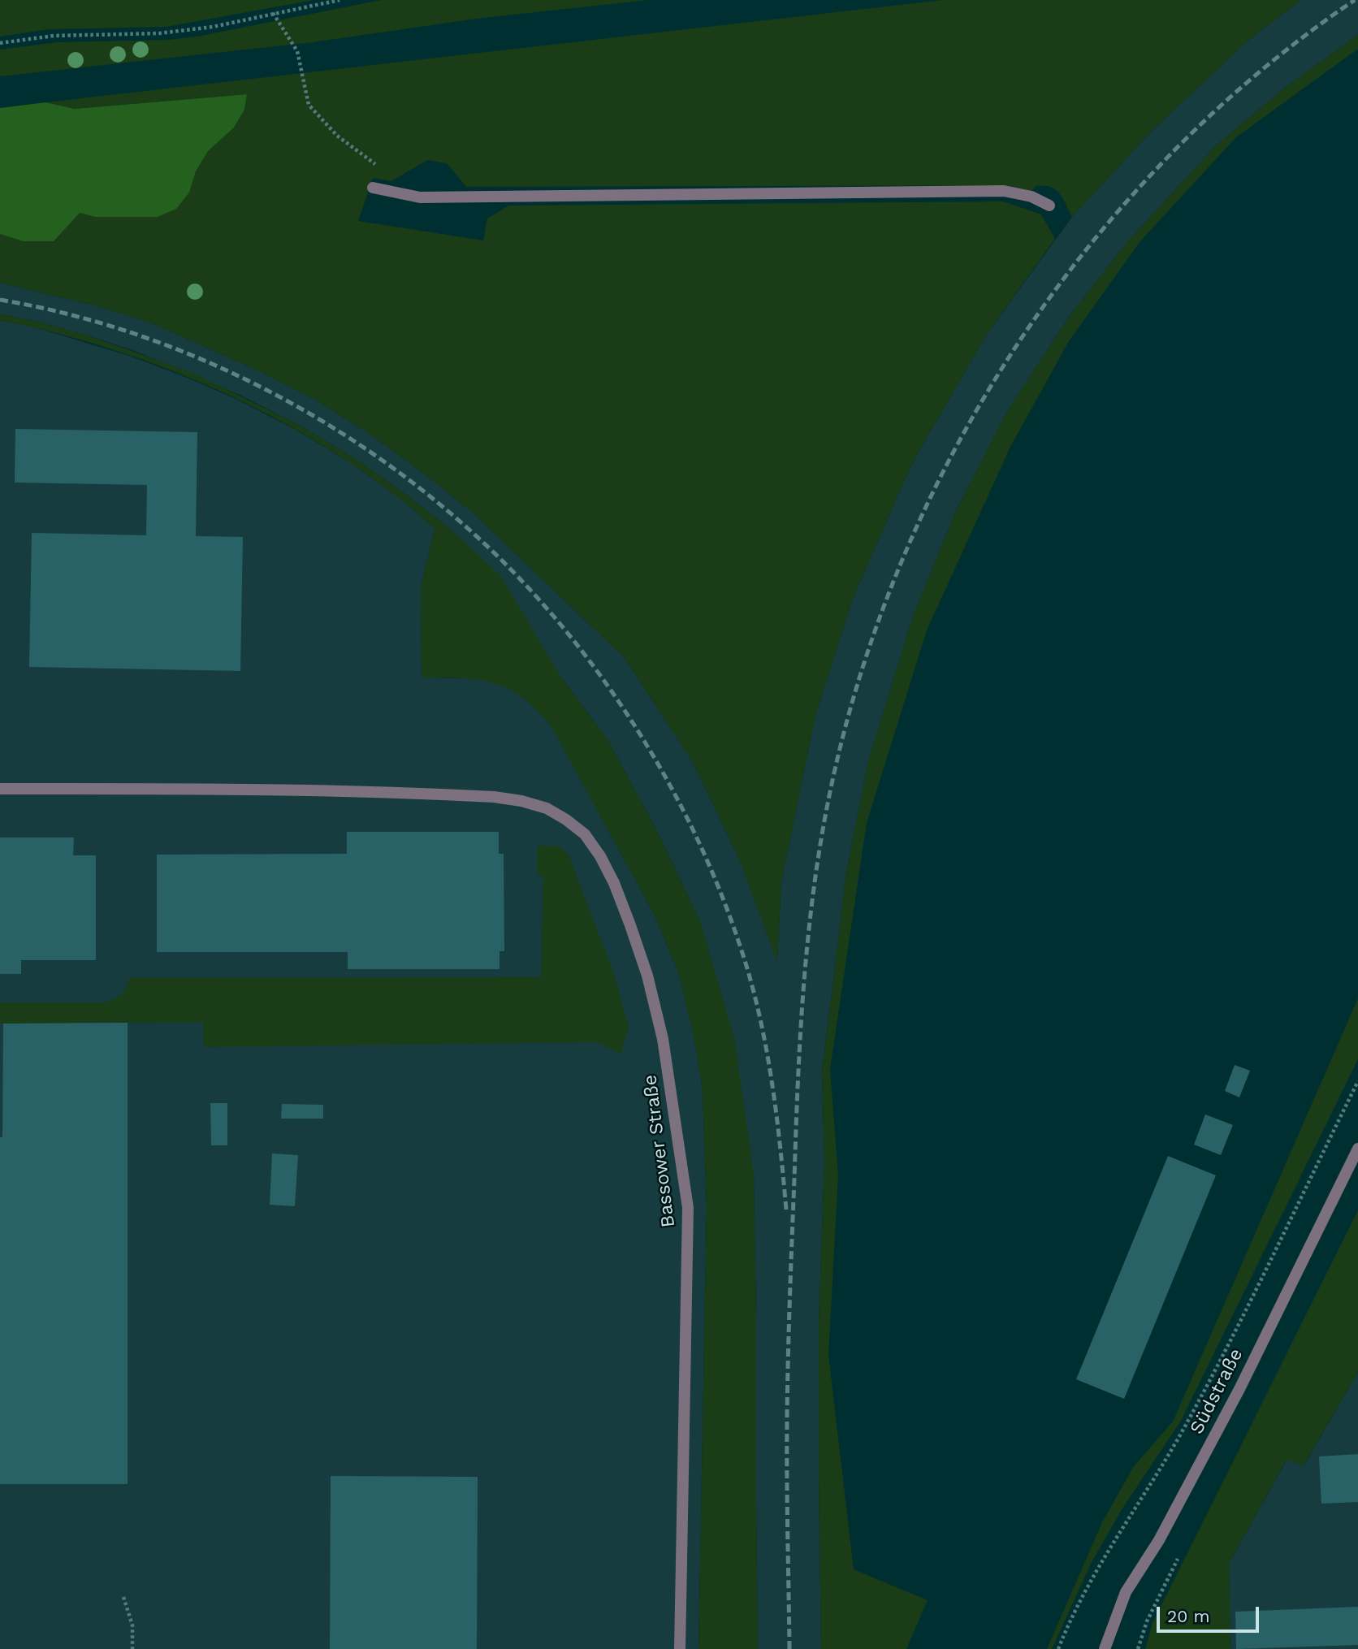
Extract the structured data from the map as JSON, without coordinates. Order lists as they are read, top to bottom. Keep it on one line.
{"streets":{"street":["Bassower Straße","Südstraße"]},"scale_bar":"20 m"}
